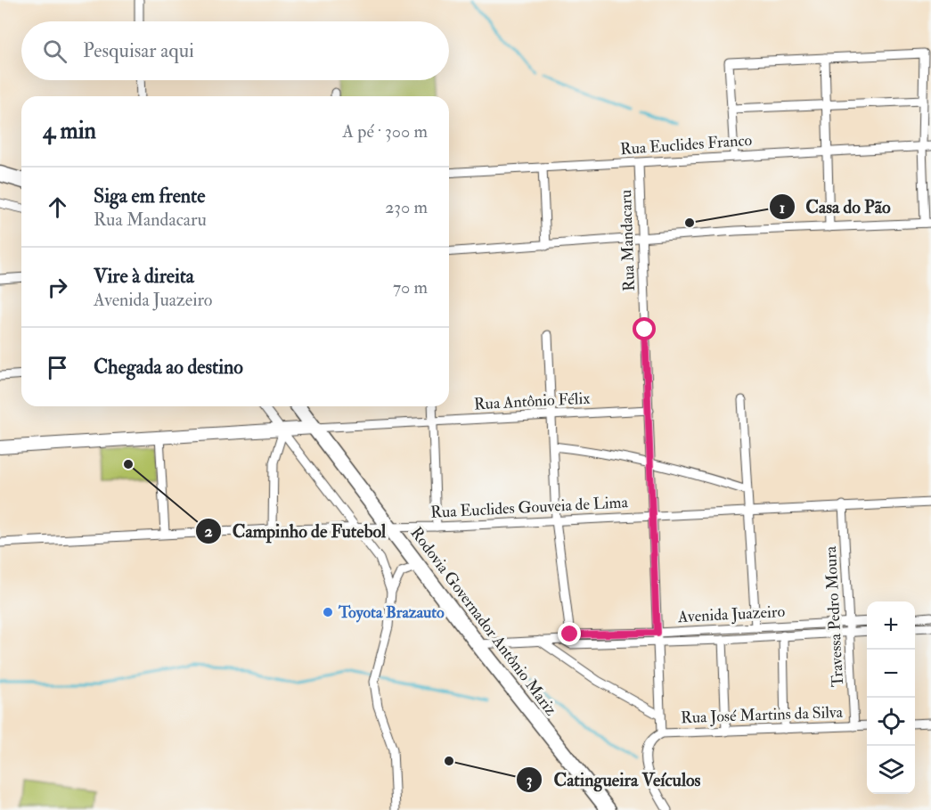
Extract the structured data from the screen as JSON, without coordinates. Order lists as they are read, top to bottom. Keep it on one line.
{"streets":{"highway":["Rodovia Governador Antônio Mariz"],"main road":["Rua Antônio Félix"],"street":["Rua Euclides Franco","Rua Mandacaru","Rua Euclides Gouveia de Lima","Avenida Juazeiro","Travessa Pedro Moura","Rua José Martins da Silva"]},"crossings":[["Rua Euclides Franco","Rua Mandacaru"],["Rua Mandacaru","Rua Antônio Félix"],["Rua Mandacaru","Rua Euclides Gouveia de Lima"],["Rua Mandacaru","Avenida Juazeiro"],["Rua Mandacaru","Rua José Martins da Silva"],["Rua Antônio Félix","Rodovia Governador Antônio Mariz"],["Rua Euclides Gouveia de Lima","Travessa Pedro Moura"],["Rua Euclides Gouveia de Lima","Rodovia Governador Antônio Mariz"],["Avenida Juazeiro","Travessa Pedro Moura"],["Avenida Juazeiro","Rodovia Governador Antônio Mariz"],["Travessa Pedro Moura","Rua José Martins da Silva"]],"places":["Casa do Pão","Campinho de Futebol","Toyota Brazauto","Catingueira Veículos"],"page":{"search":"Pesquisar aqui","heading":["4 min","A pé · 300 m"],"list":[["Siga em frente","Rua Mandacaru","230 m"],["Vire à direita","Avenida Juazeiro","70 m"],"Chegada ao destino"],"map_buttons":["+","−"]}}
